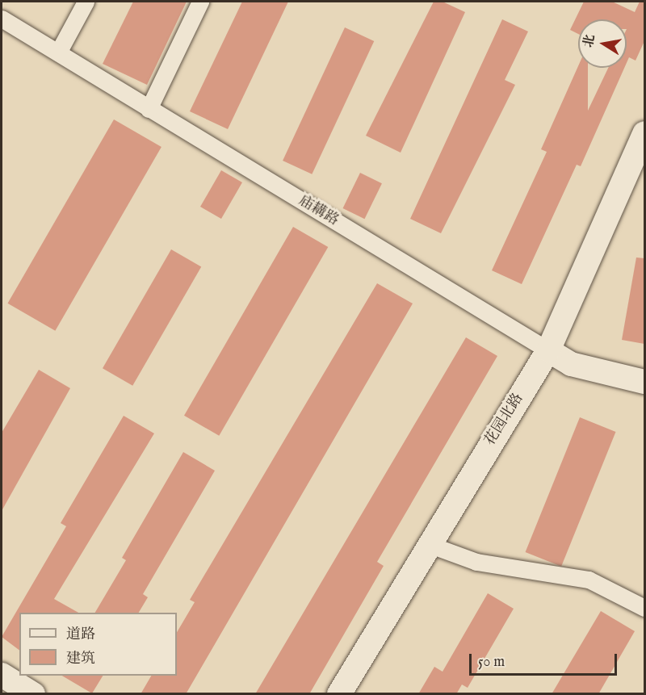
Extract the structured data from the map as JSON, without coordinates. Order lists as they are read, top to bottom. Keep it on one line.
{"streets":{"street":["庙耩路","花园北路"]},"crossings":[["庙耩路","花园北路"]],"legend":["道路","建筑"],"scale_bar":"50 m","north":"left"}
